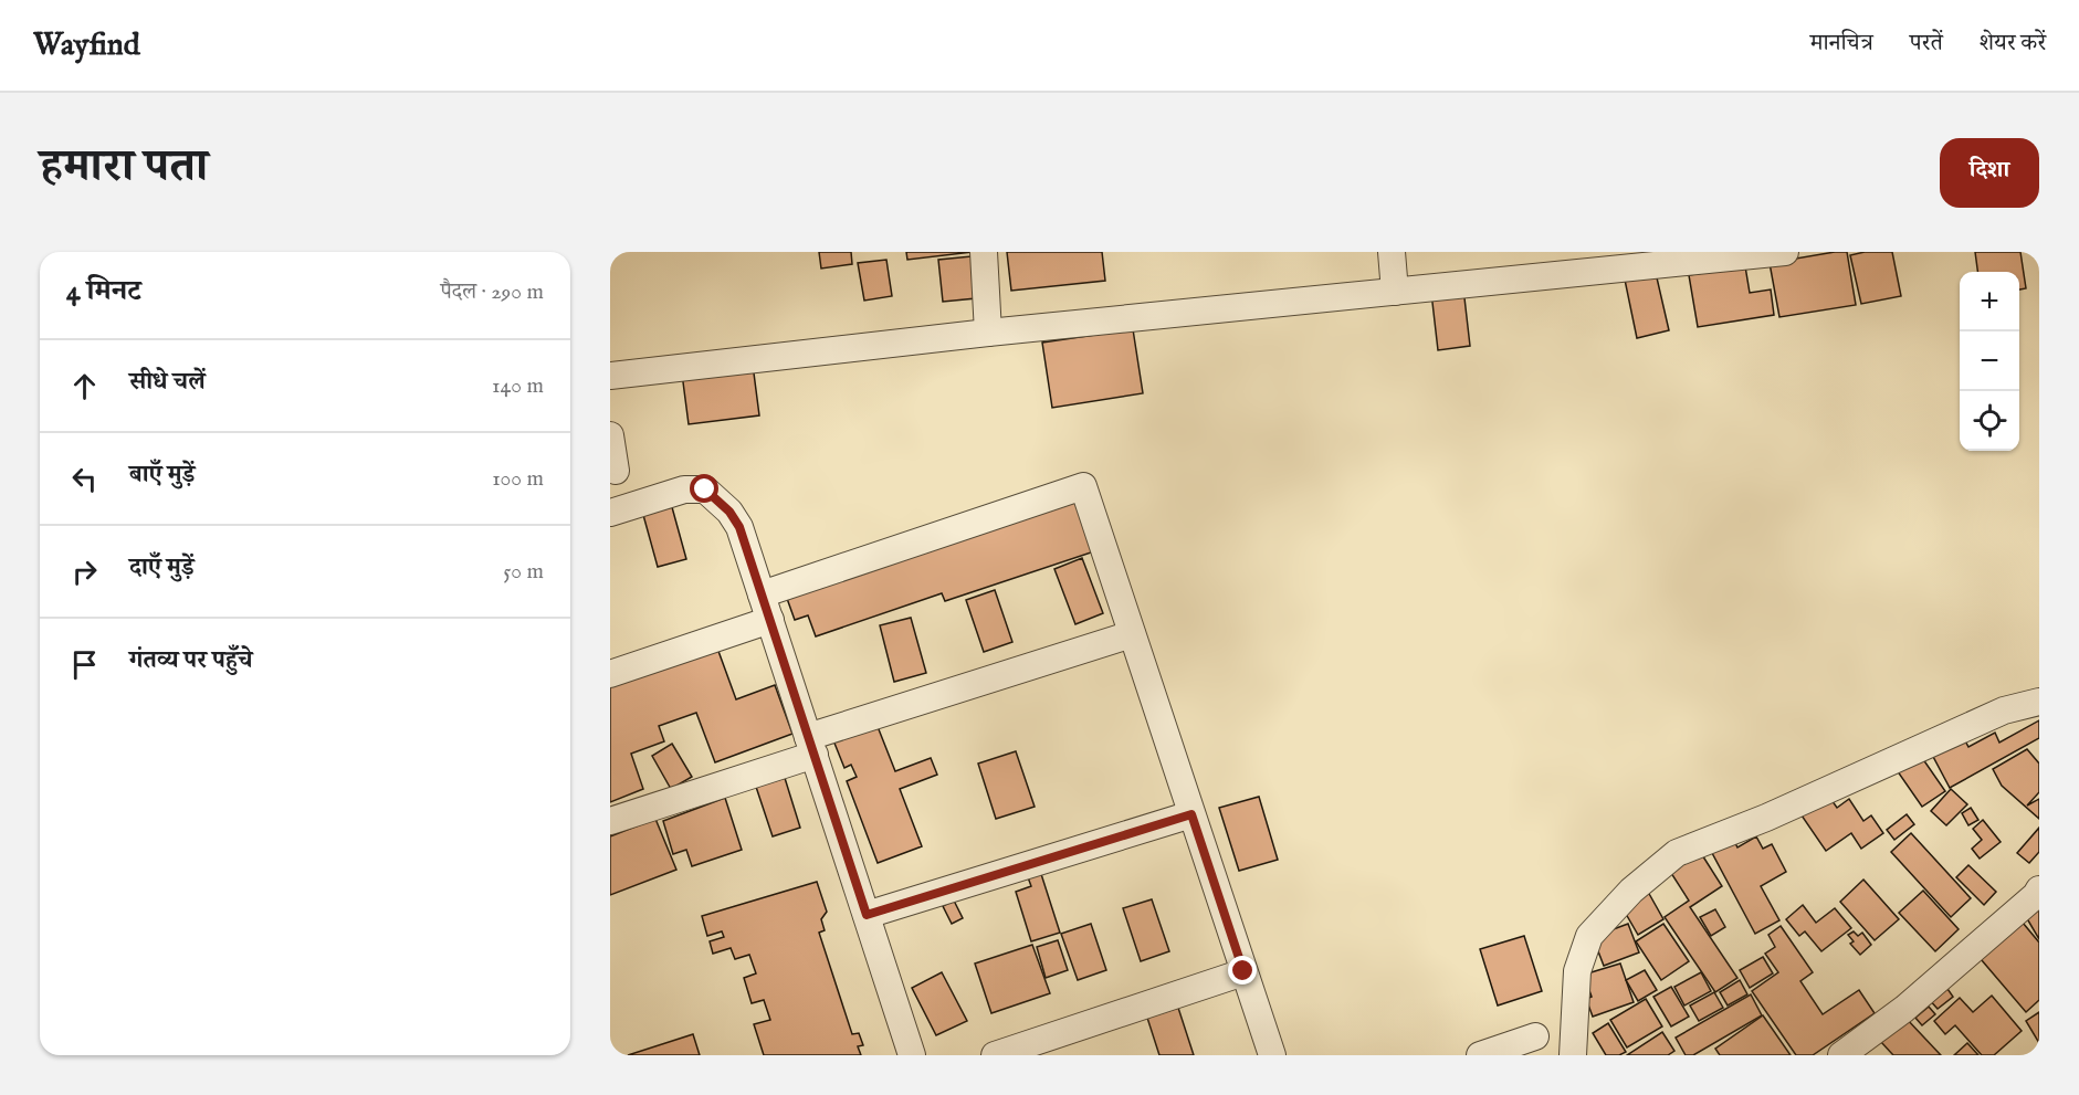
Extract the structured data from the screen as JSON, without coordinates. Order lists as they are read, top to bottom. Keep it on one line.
{"page":{"header":"Wayfind","nav":["मानचित्र","परतें","शेयर करें"],"title":"हमारा पता","buttons":"दिशा","heading":["4 मिनट","पैदल · 290 m"],"map_buttons":["+","−"],"list":[["सीधे चलें","140 m"],["बाएँ मुड़ें","100 m"],["दाएँ मुड़ें","50 m"],"गंतव्य पर पहुँचे"]}}
